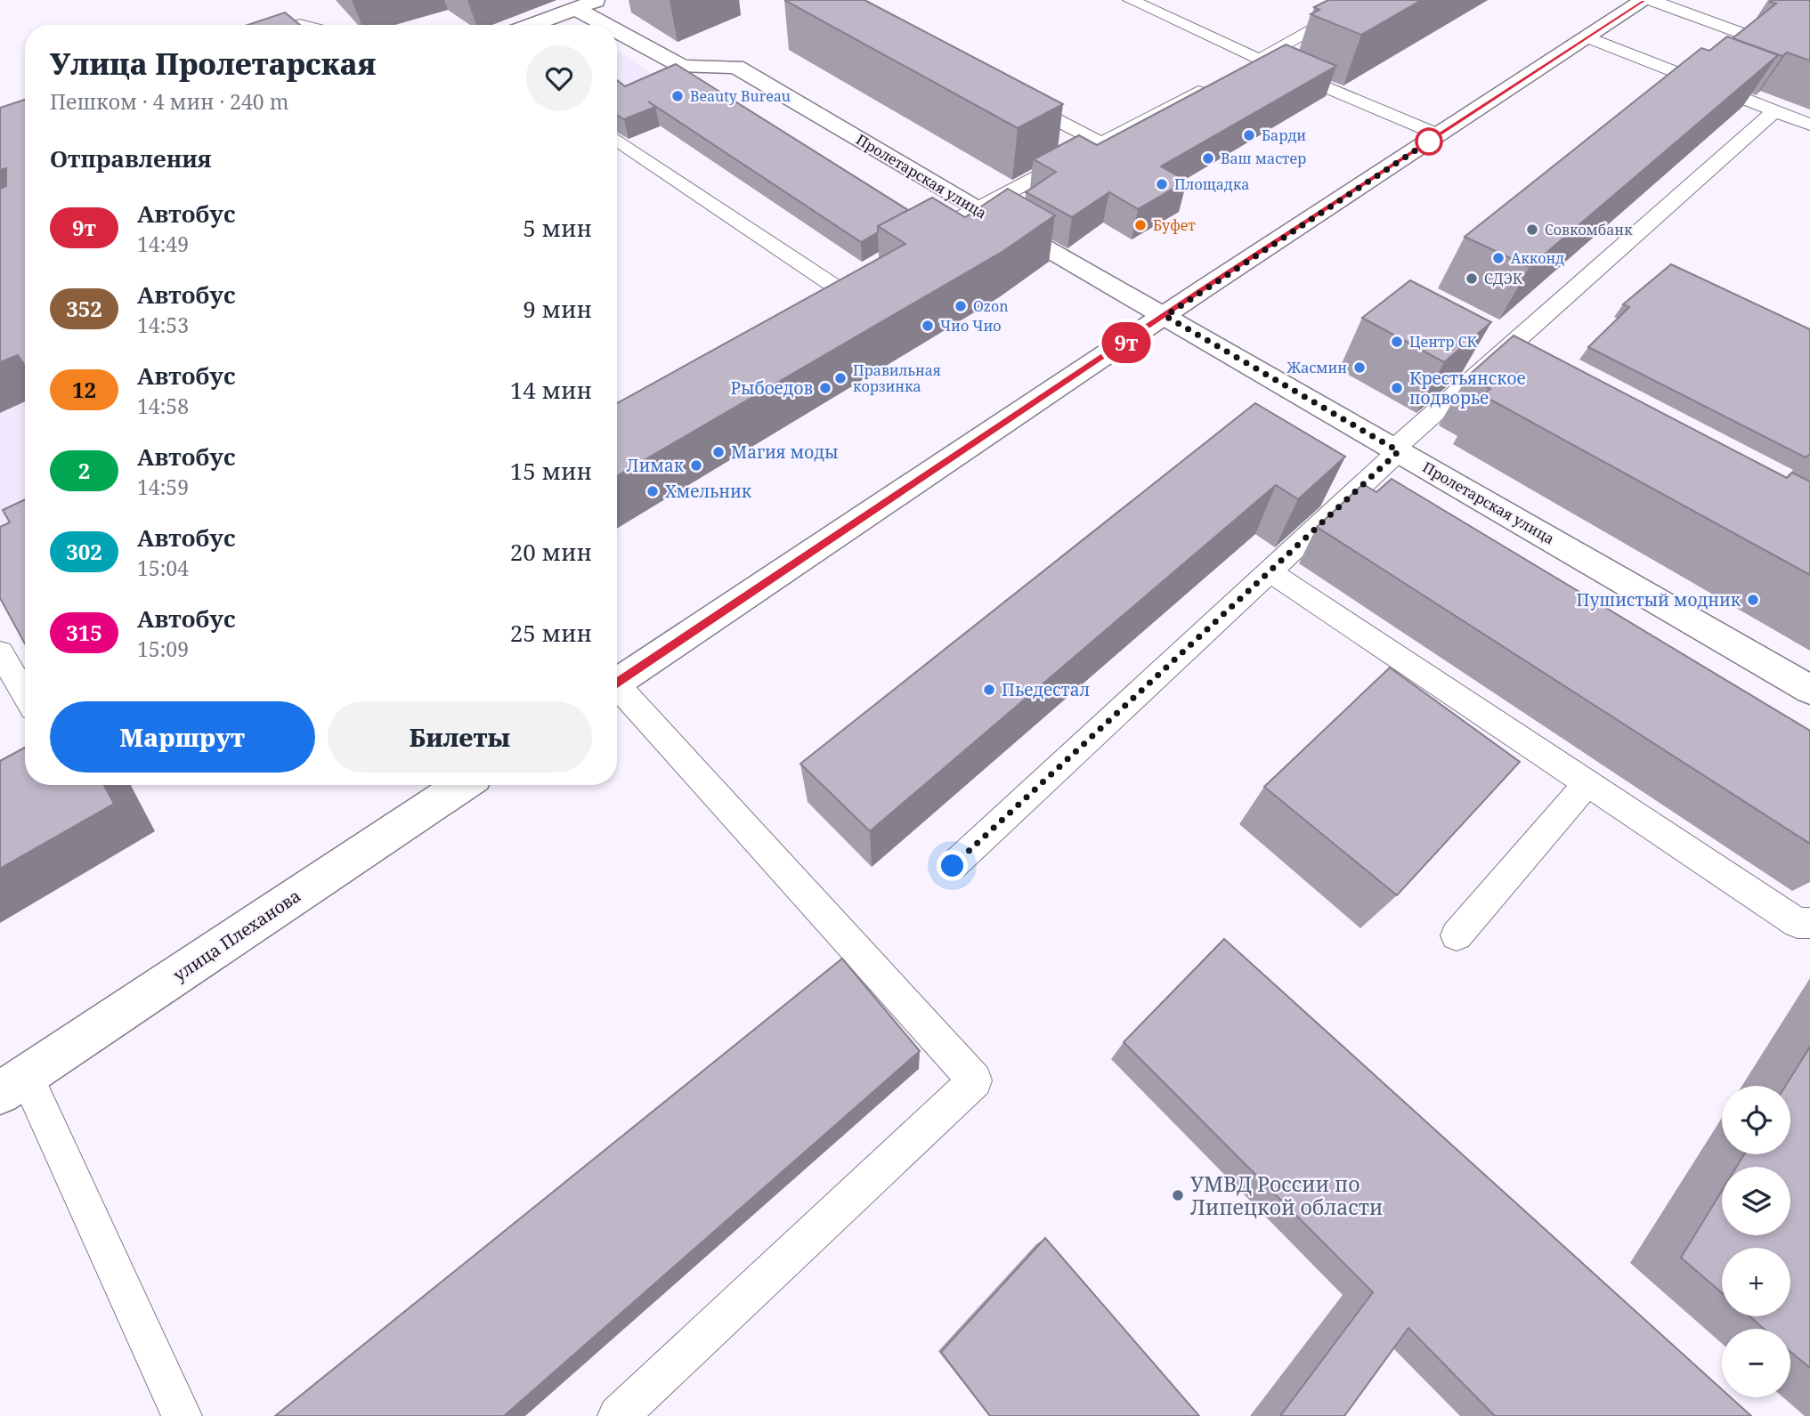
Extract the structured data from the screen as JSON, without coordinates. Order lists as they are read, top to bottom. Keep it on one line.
{"streets":{"main road":["Пролетарская улица","улица Плеханова"]},"places":["Beauty Bureau","Барди","Ваш мастер","Площадка","Буфет","Совкомбанк","Акконд","СДЭК","Ozon","Чио Чио","Центр СК","Жасмин","Правильная корзинка","Рыбоедов","Крестьянское подворье","Магия моды","Лимак","Хмельник","Пушистый модник","Пьедестал","УМВД России по Липецкой области"],"lines":["bus line 9т"],"page":{"on_map":"9т","heading":[["Улица Пролетарская","Пешком · 4 мин · 240 m"],"Отправления"],"list":[{"mark":"9т","name":"Автобус","note":"14:49","value":"5 мин"},{"mark":"352","name":"Автобус","note":"14:53","value":"9 мин"},{"mark":"12","name":"Автобус","note":"14:58","value":"14 мин"},{"mark":"2","name":"Автобус","note":"14:59","value":"15 мин"},{"mark":"302","name":"Автобус","note":"15:04","value":"20 мин"},{"mark":"315","name":"Автобус","note":"15:09","value":"25 мин"}],"buttons":["Маршрут","Билеты"],"map_buttons":["+","−"]}}
